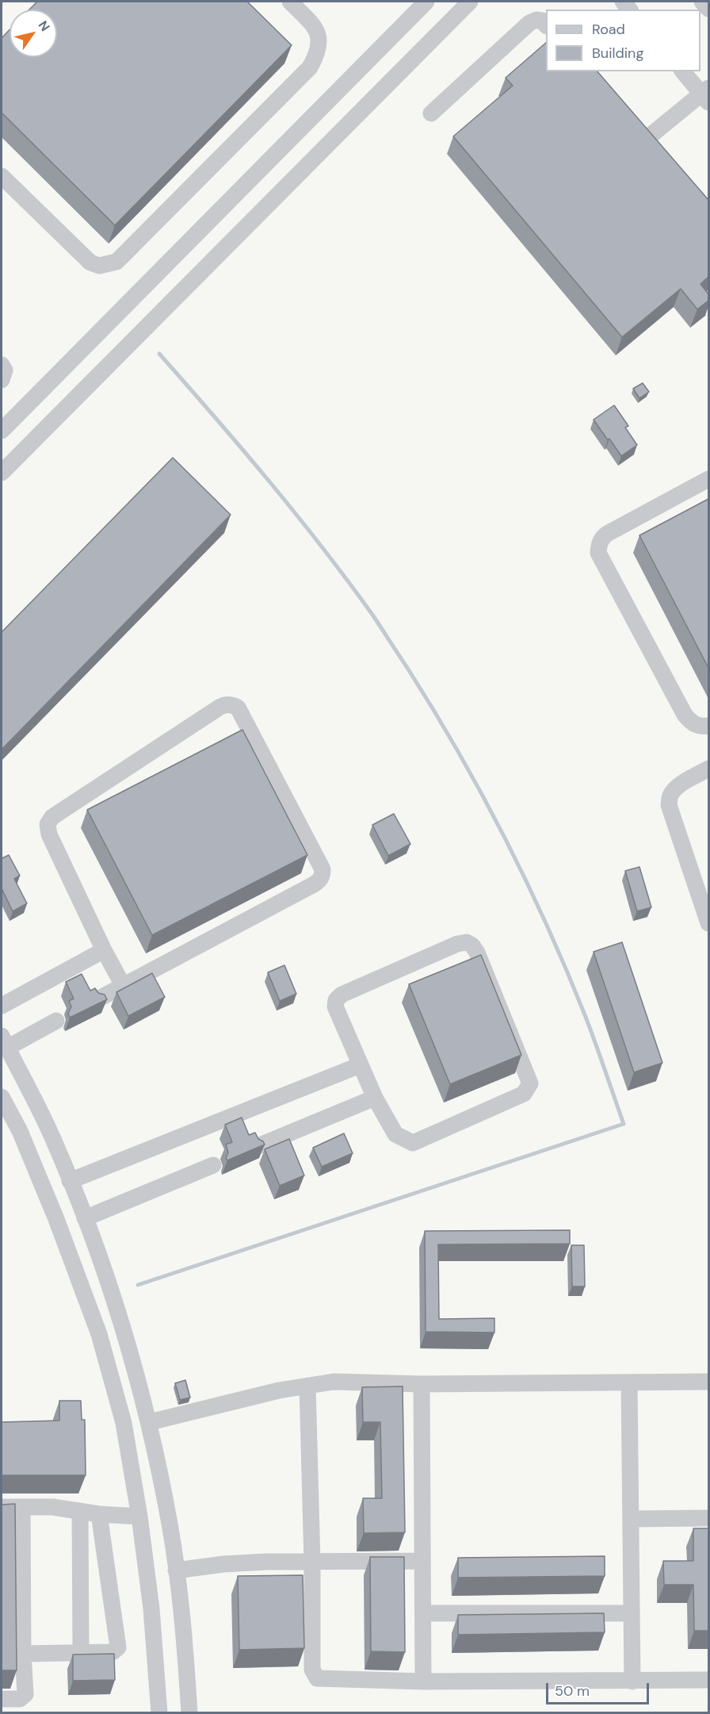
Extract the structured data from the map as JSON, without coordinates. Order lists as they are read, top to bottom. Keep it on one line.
{"legend":["Road","Building"],"scale_bar":"50 m","north":"top right"}
